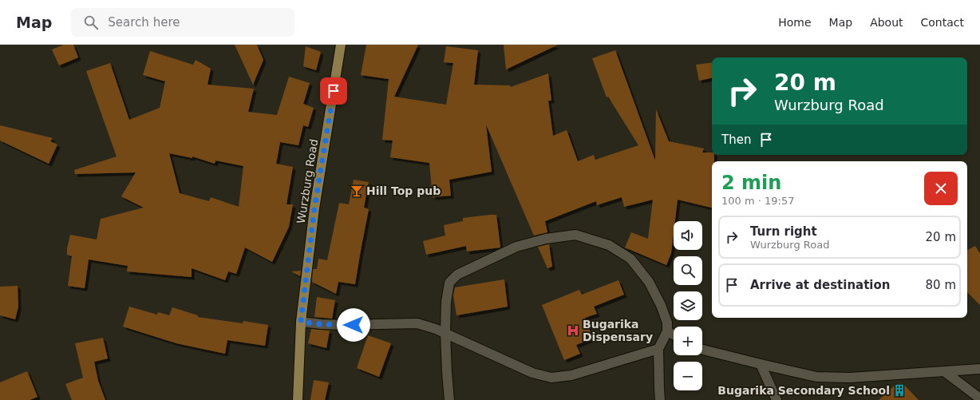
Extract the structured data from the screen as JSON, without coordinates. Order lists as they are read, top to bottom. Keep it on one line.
{"streets":{"main road":["Wurzburg Road"]},"places":{"bar":["Hill Top pub"],"hospital":["Bugarika Dispensary"],"building":["Bugarika Secondary School"]},"page":{"header":"Map","search":"Search here","nav":["Home","Map","About","Contact"],"turn":["20 m","Wurzburg Road"],"then":"Then","heading":["2 min","100 m · 19:57"],"list":[{"name":"Turn right","note":"Wurzburg Road","value":"20 m"},{"name":"Arrive at destination","value":"80 m"}],"map_buttons":["+","−"]}}
